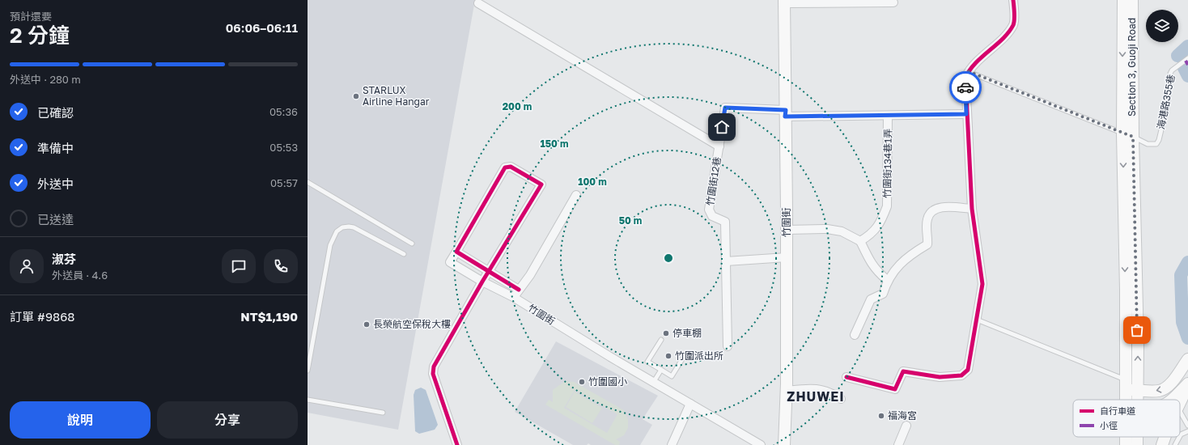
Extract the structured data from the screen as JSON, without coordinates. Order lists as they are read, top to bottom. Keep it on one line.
{"streets":{"street":["Section 3, Guoji Road","竹圍街134巷1弄","竹圍街12巷","竹圍街"],"lane":["海港路355巷"]},"crossings":[["Section 3, Guoji Road","海港路355巷"],["竹圍街12巷","竹圍街"]],"districts":["ZHUWEI"],"places":["STARLUX Airline Hangar","長榮航空保稅大樓","停車棚","竹圍派出所","竹圍國小","福海宮"],"legend":["自行車道","小徑"],"page":{"heading":["2 分鐘","預計還要","06:06–06:11"],"panel":["淑芬","外送員 · 4.6","訂單 #9868","NT$1,190"],"bar":"外送中 · 280 m","list":[["已確認","05:36"],["準備中","05:53"],["外送中","05:57"],"已送達"],"buttons":["說明","分享"]},"rings":["200 m","150 m","100 m","50 m"]}
